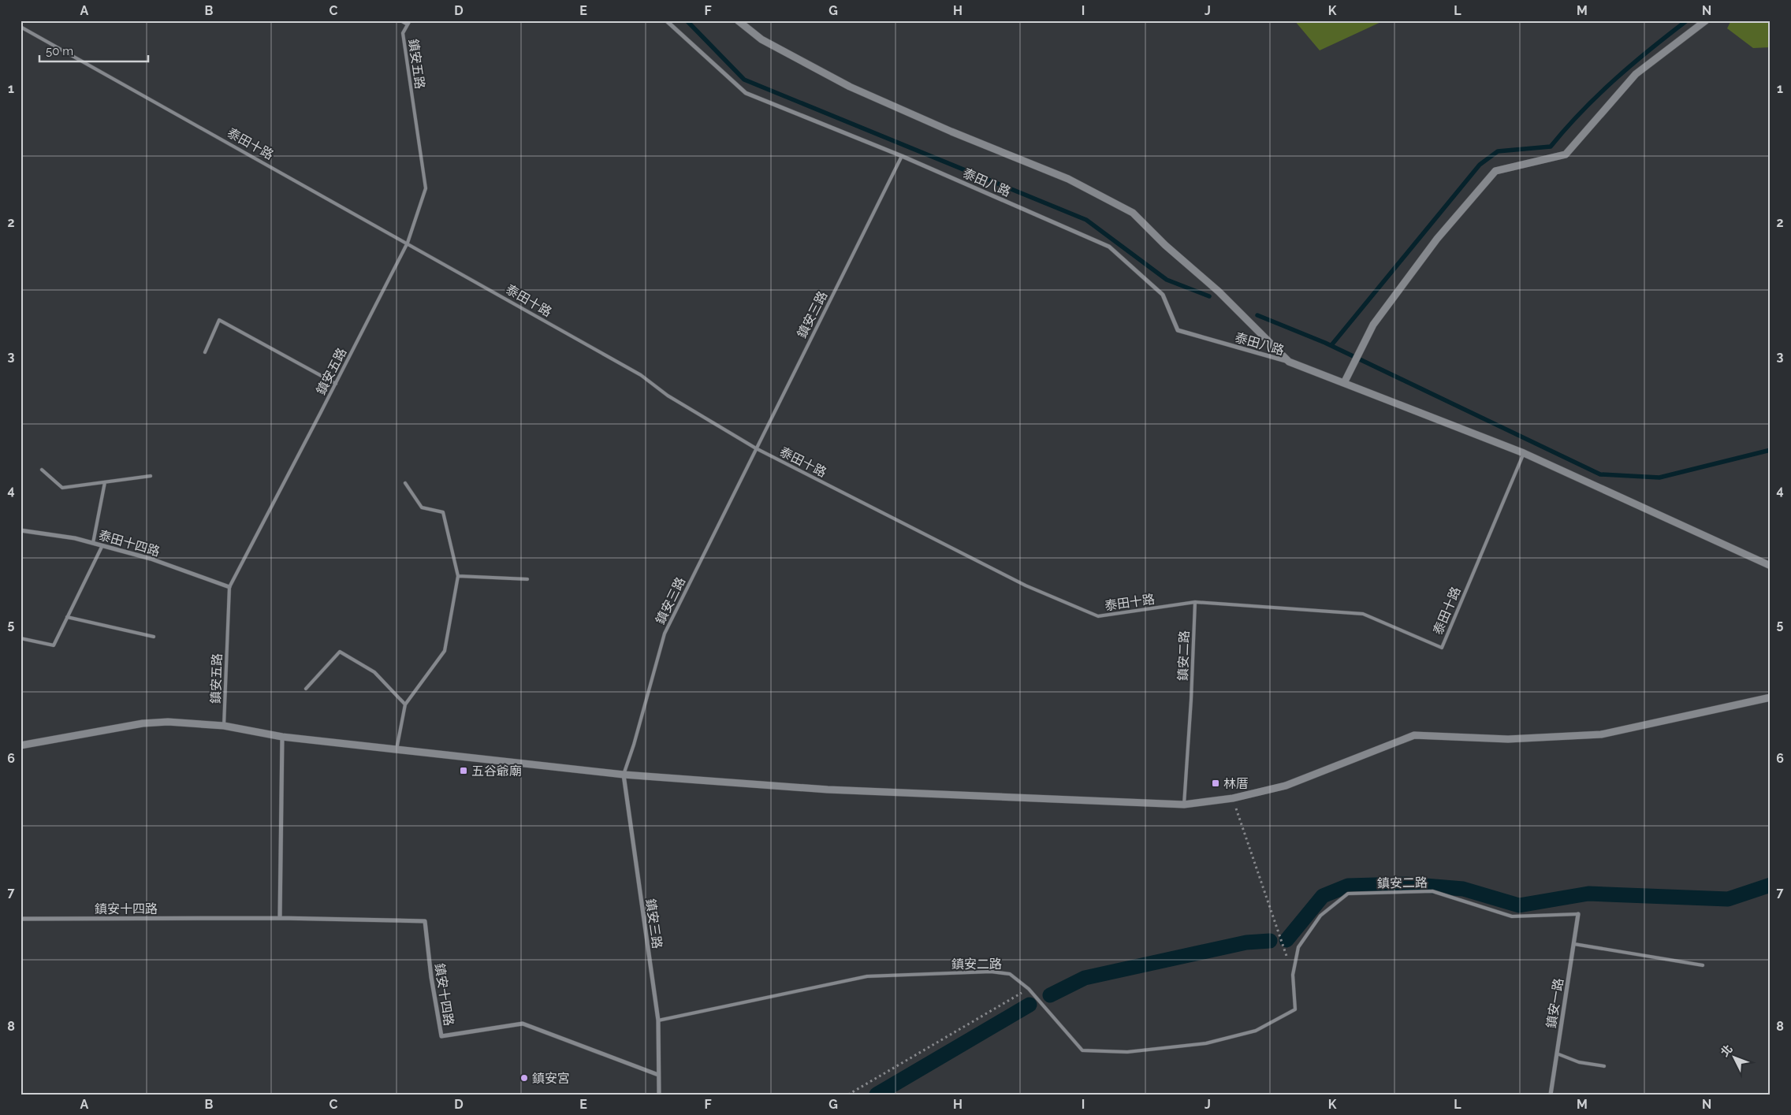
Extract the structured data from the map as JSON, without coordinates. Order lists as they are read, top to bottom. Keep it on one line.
{"streets":{"street":["泰田八路","鎮安三路","泰田十四路","鎮安十四路","鎮安一路"],"lane":["鎮安五路","泰田十路","鎮安二路"]},"crossings":[["鎮安五路","泰田十路"],["鎮安五路","泰田十四路"],["泰田十路","鎮安三路"],["泰田十路","鎮安二路"],["泰田八路","鎮安三路"],["鎮安三路","鎮安二路"],["鎮安三路","鎮安十四路"],["鎮安二路","鎮安一路"]],"places":{"transit":["五谷爺廟","林厝"],"other":["鎮安宮"]},"scale_bar":"50 m","north":"top left","grid":{"columns":["A","B","C","D","E","F","G","H","I","J","K","L","M","N"],"rows":["1","2","3","4","5","6","7","8"]}}
